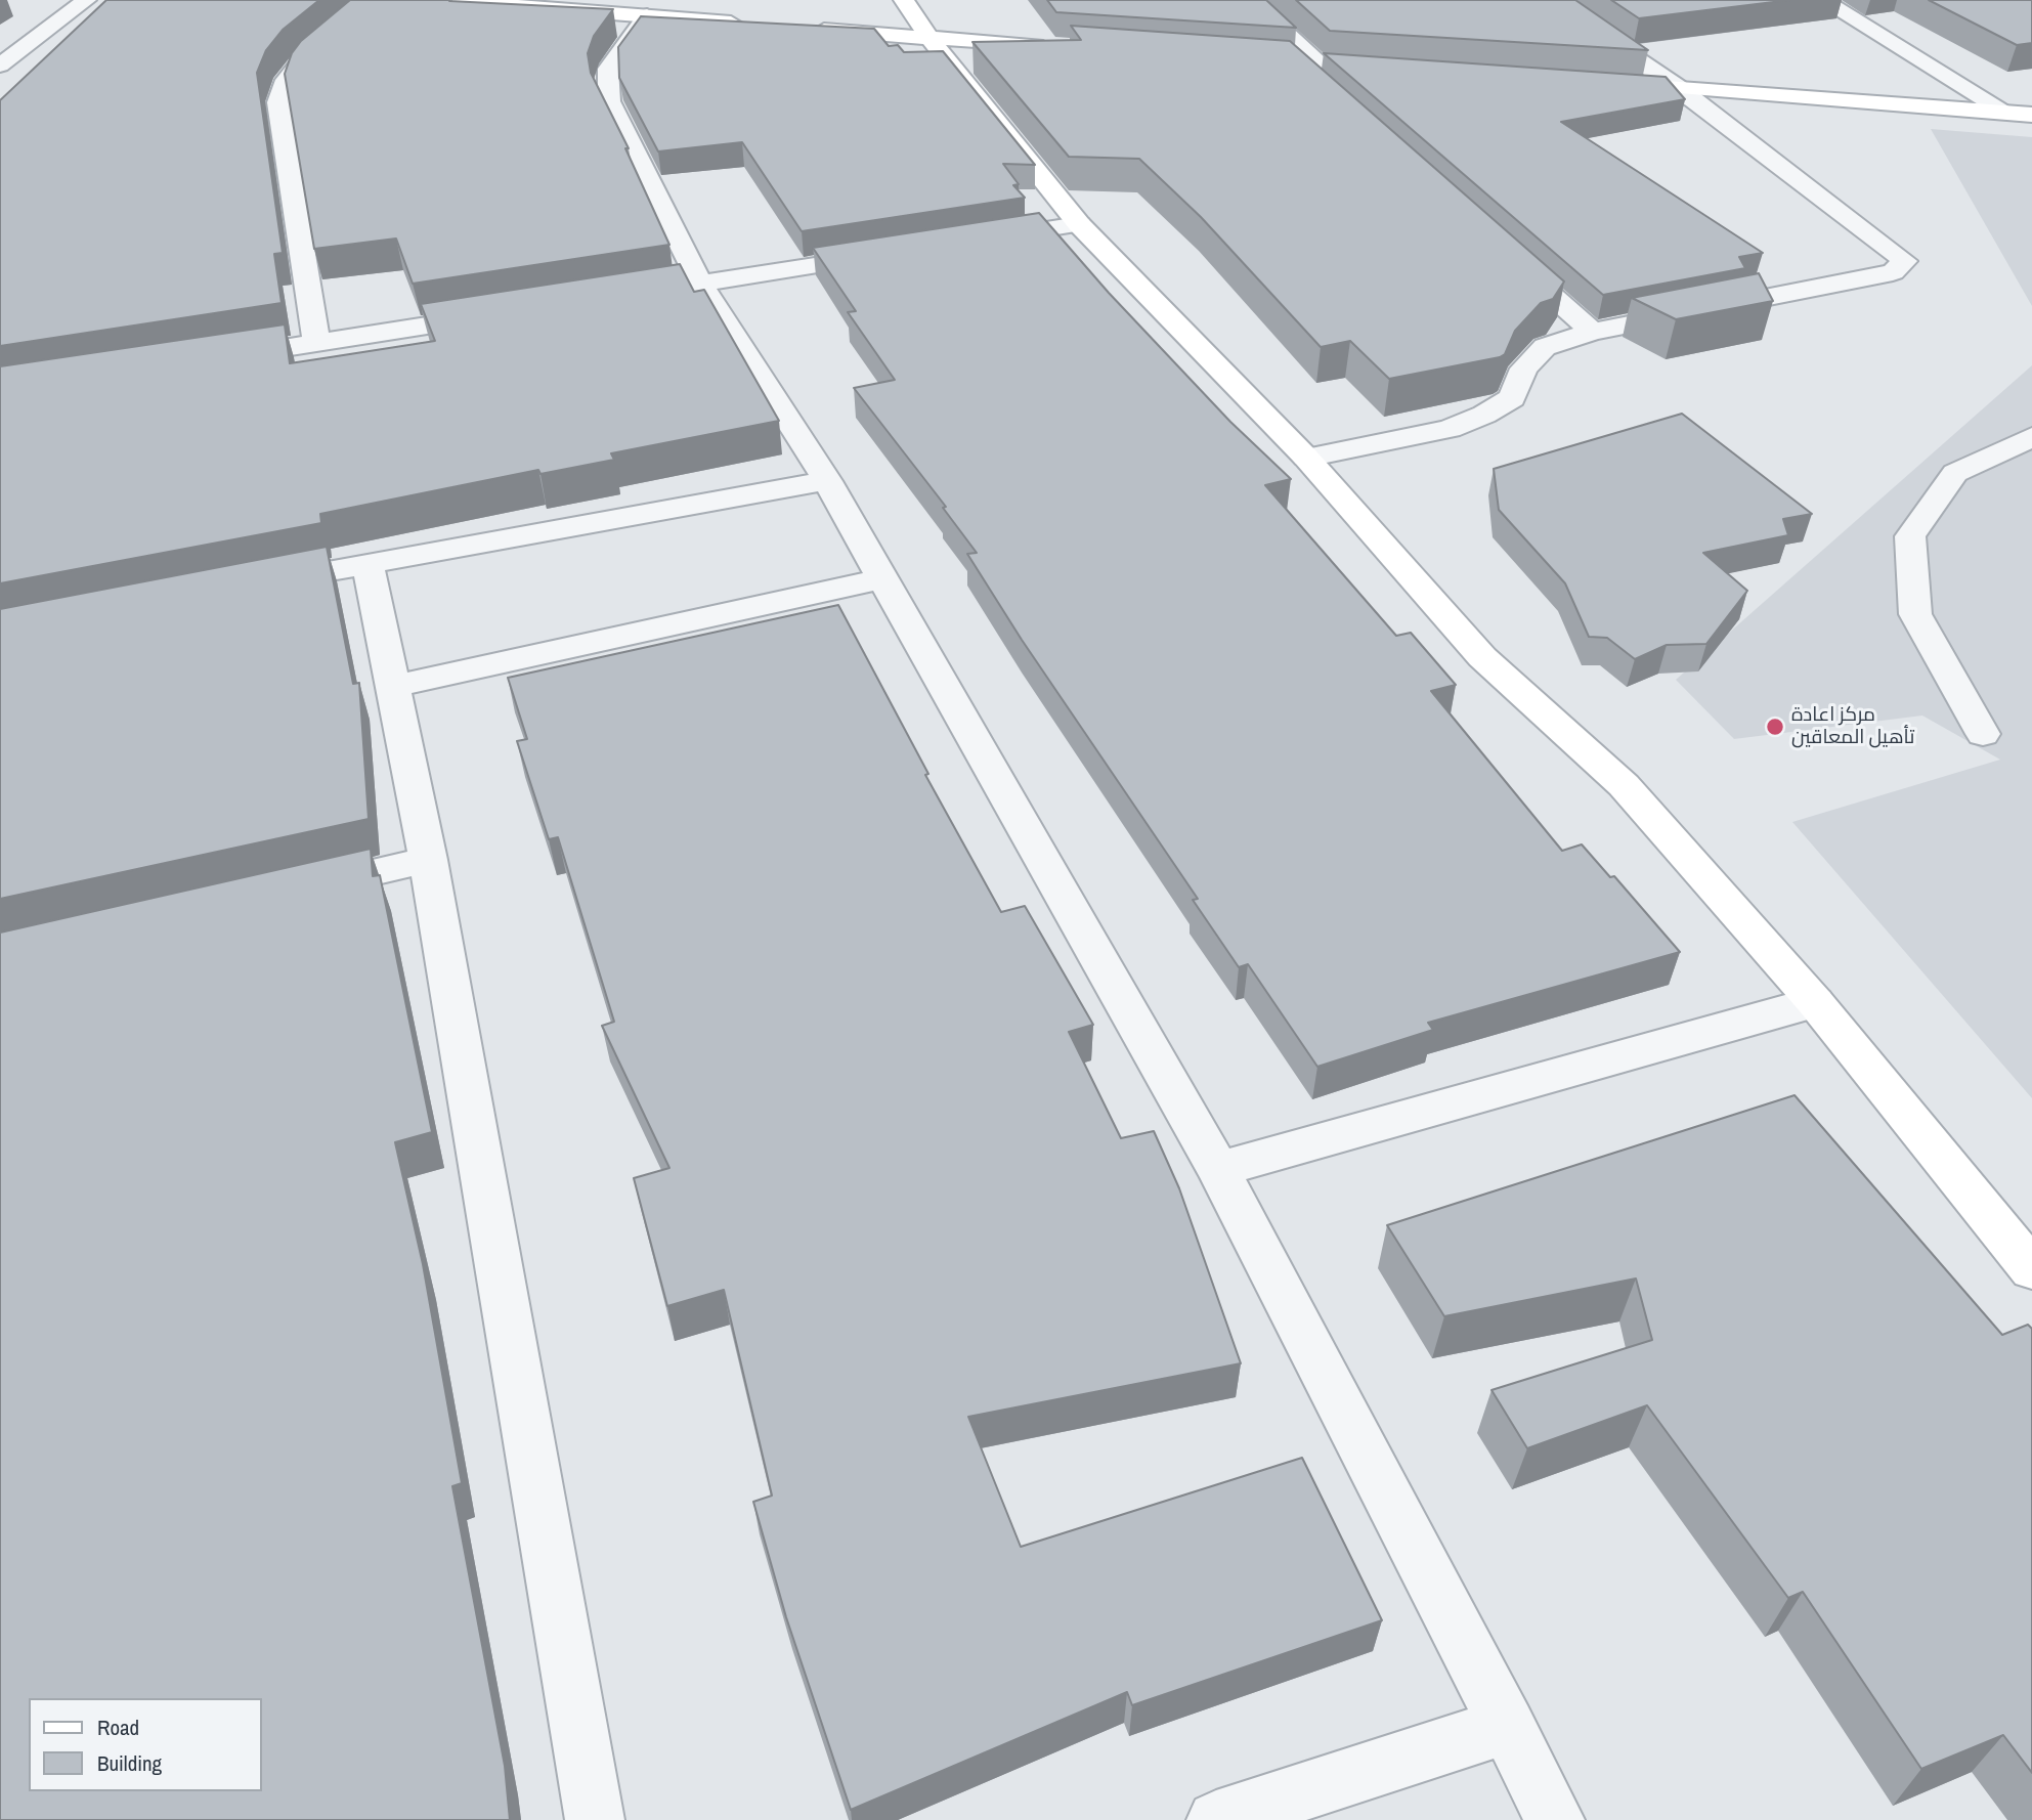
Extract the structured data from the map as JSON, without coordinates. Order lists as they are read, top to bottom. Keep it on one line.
{"places":["مركز اعادة تأهيل المعاقين"],"legend":["Road","Building"]}
